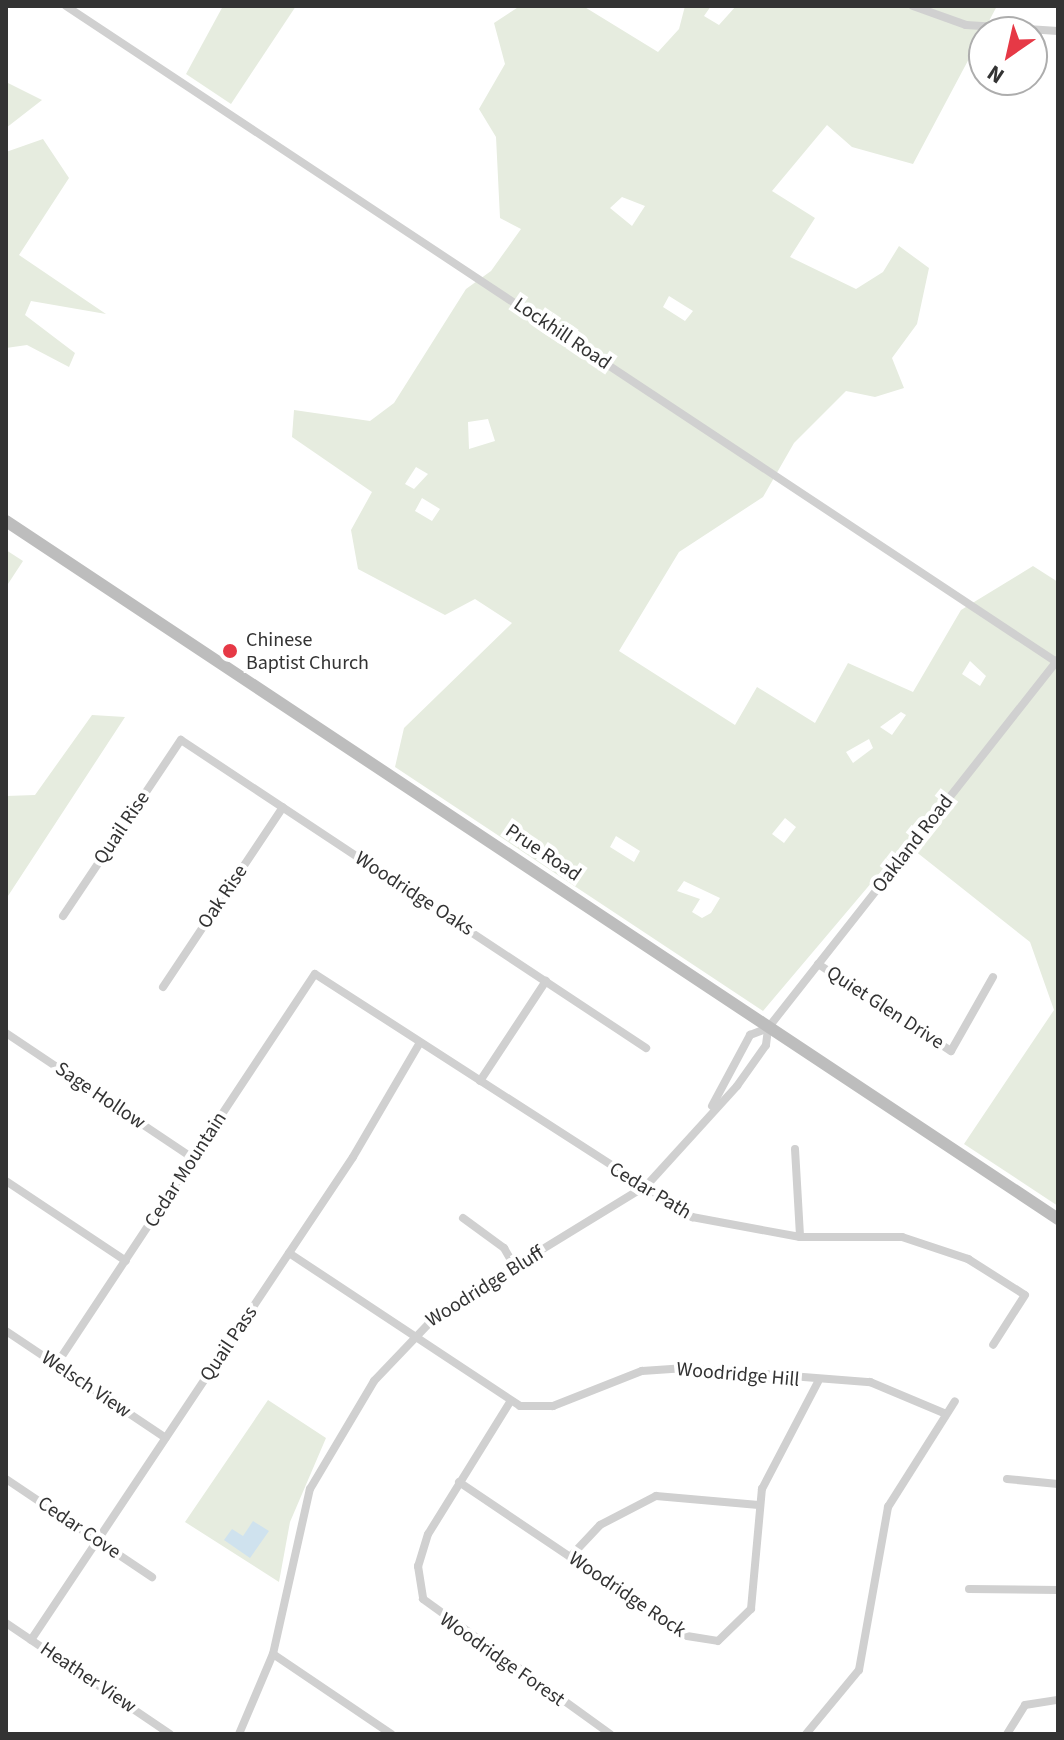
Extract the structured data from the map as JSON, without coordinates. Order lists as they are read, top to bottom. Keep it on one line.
{"streets":{"main road":["Prue Road"],"street":["Lockhill Road","Quail Rise","Oakland Road","Woodridge Oaks","Oak Rise","Quiet Glen Drive","Sage Hollow","Cedar Mountain","Cedar Path","Woodridge Bluff","Quail Pass","Woodridge Hill","Welsch View","Cedar Cove","Woodridge Rock","Woodridge Forest","Heather View"]},"crossings":[["Lockhill Road","Oakland Road"],["Quail Rise","Woodridge Oaks"],["Oakland Road","Prue Road"],["Oakland Road","Quiet Glen Drive"],["Oakland Road","Woodridge Bluff"],["Prue Road","Woodridge Bluff"],["Woodridge Oaks","Oak Rise"],["Sage Hollow","Cedar Mountain"],["Cedar Mountain","Cedar Path"],["Cedar Mountain","Welsch View"],["Cedar Path","Woodridge Bluff"],["Cedar Path","Quail Pass"],["Woodridge Bluff","Woodridge Hill"],["Quail Pass","Woodridge Hill"],["Quail Pass","Welsch View"],["Quail Pass","Cedar Cove"],["Quail Pass","Heather View"],["Woodridge Hill","Woodridge Rock"],["Woodridge Hill","Woodridge Forest"],["Woodridge Rock","Woodridge Forest"]],"places":["Chinese Baptist Church"],"north":"bottom left"}
